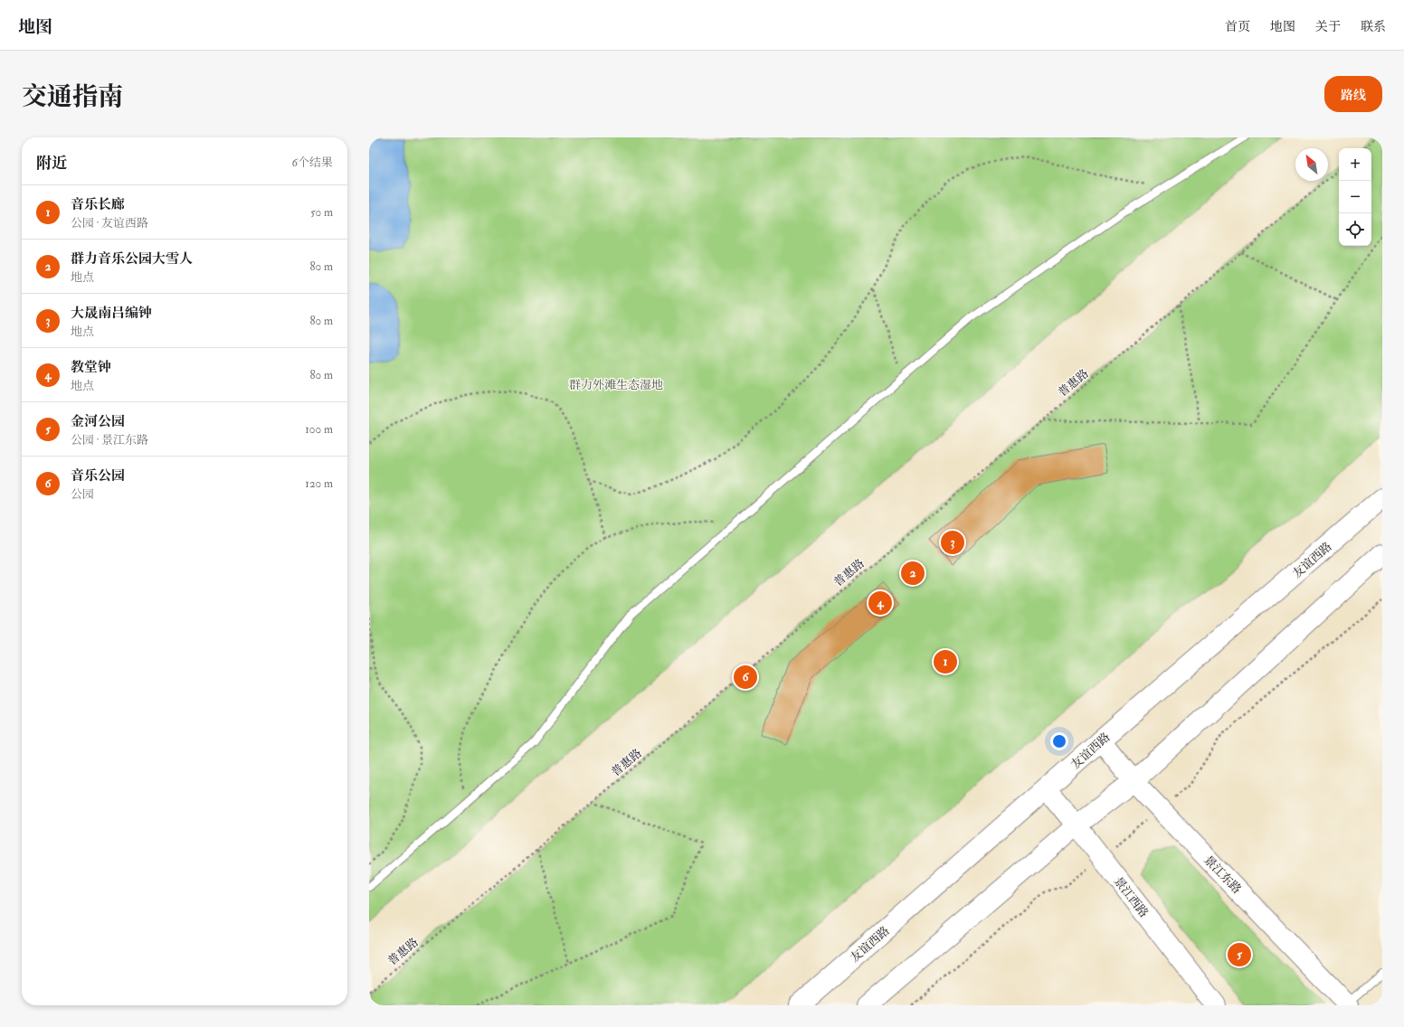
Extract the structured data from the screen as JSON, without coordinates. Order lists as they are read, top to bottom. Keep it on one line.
{"streets":{"main road":["友谊西路","景江东路","景江西路"],"path":["普惠路"]},"crossings":[["友谊西路","景江东路"],["友谊西路","景江西路"]],"parks":["群力外滩生态湿地"],"north":"top left","page":{"header":"地图","nav":["首页","地图","关于","联系"],"title":"交通指南","buttons":"路线","heading":["附近","6个结果"],"map_buttons":["+","−"],"list":[{"mark":"1","name":"音乐长廊","note":"公园 · 友谊西路","value":"50 m"},{"mark":"2","name":"群力音乐公园大雪人","note":"地点","value":"80 m"},{"mark":"3","name":"大晟南吕编钟","note":"地点","value":"80 m"},{"mark":"4","name":"教堂钟","note":"地点","value":"80 m"},{"mark":"5","name":"金河公园","note":"公园 · 景江东路","value":"100 m"},{"mark":"6","name":"音乐公园","note":"公园","value":"120 m"}],"pins":["3","2","4","1","6","5"]}}
